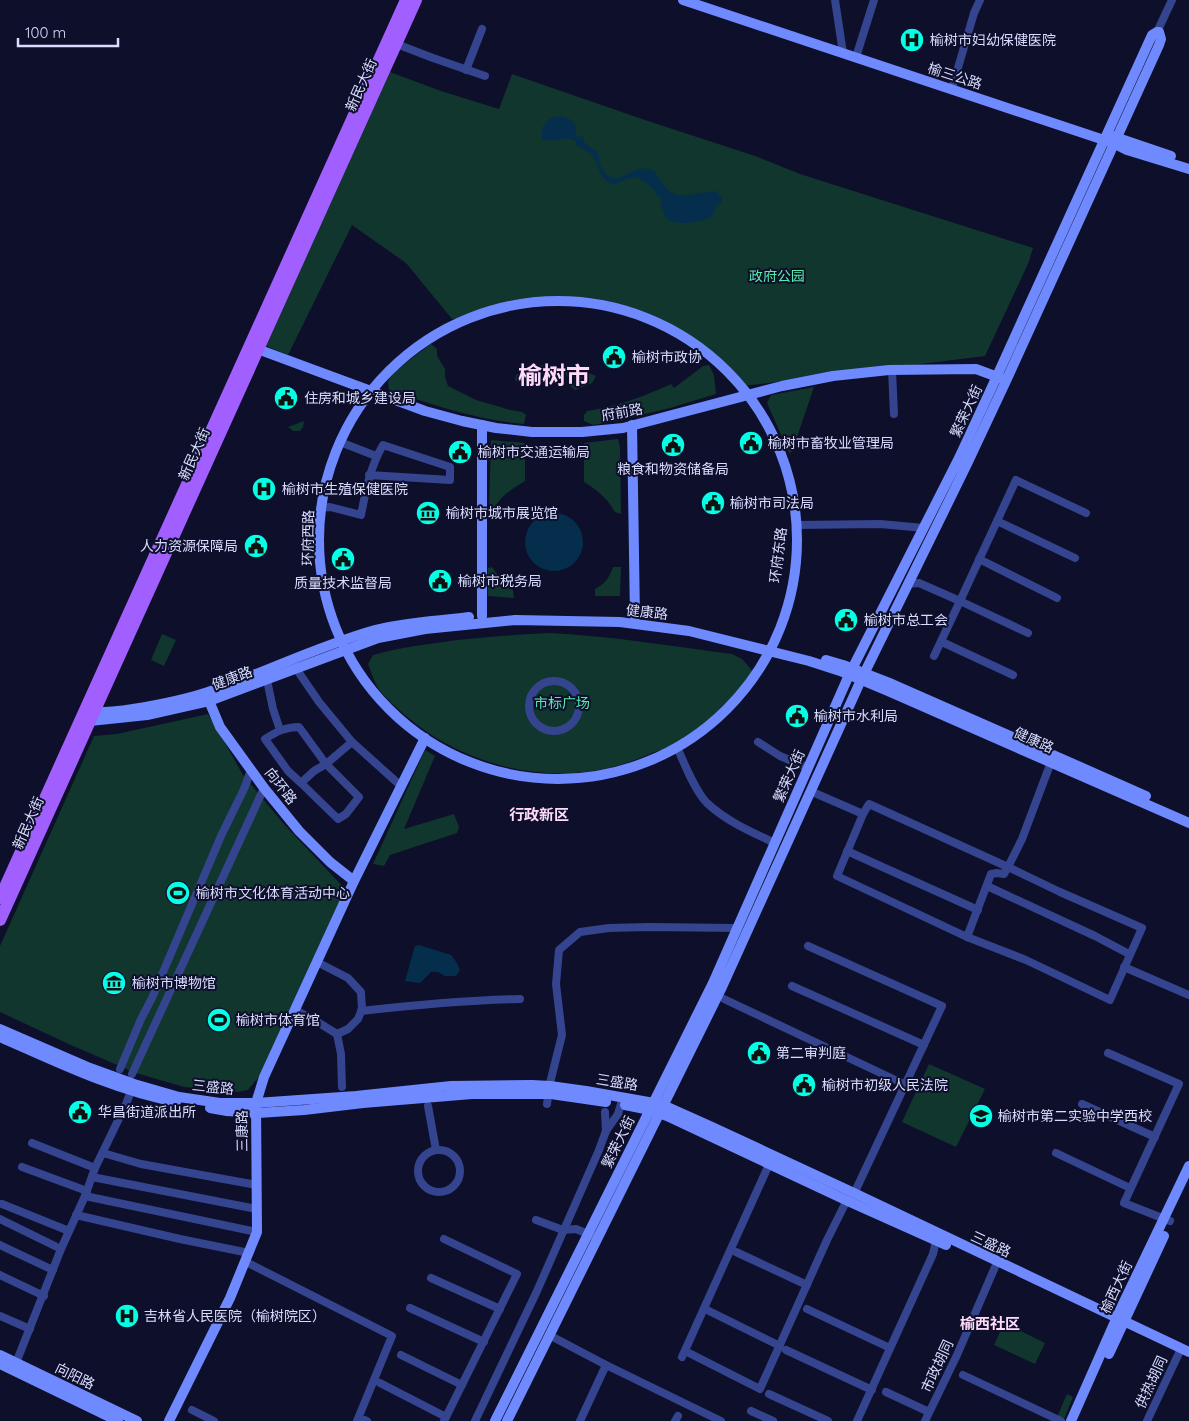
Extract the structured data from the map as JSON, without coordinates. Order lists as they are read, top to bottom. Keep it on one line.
{"streets":{"main road":["榆三公路","新民大街","繁荣大街","府前路","环府西路","环府东路","健康路","向环路","三盛路","三康路","榆西大街","向阳路"],"street":["市政胡同","供热胡同"]},"crossings":[["榆三公路","繁荣大街"],["新民大街","府前路"],["新民大街","健康路"],["繁荣大街","府前路"],["繁荣大街","健康路"],["繁荣大街","三盛路"],["府前路","环府西路"],["府前路","环府东路"],["环府西路","环府东路"],["环府西路","健康路"],["环府西路","三康路"],["环府东路","健康路"],["健康路","向环路"],["向环路","三康路"],["三盛路","三康路"],["三盛路","榆西大街"],["三盛路","市政胡同"],["三盛路","供热胡同"]],"districts":["榆树市","行政新区","榆西社区"],"parks":["政府公园","市标广场"],"places":{"hospital":["榆树市妇幼保健医院","榆树市生殖保健医院","吉林省人民医院（榆树院区）"],"public building":["榆树市政协","住房和城乡建设局","榆树市畜牧业管理局","粮食和物资储备局","榆树市交通运输局","榆树市司法局","人力资源保障局","质量技术监督局","榆树市税务局","榆树市总工会","榆树市水利局","第二审判庭","榆树市初级人民法院","华昌街道派出所"],"museum":["榆树市城市展览馆","榆树市博物馆"],"sports":["榆树市文化体育活动中心","榆树市体育馆"],"school or university":["榆树市第二实验中学西校"]},"scale_bar":"100 m"}
